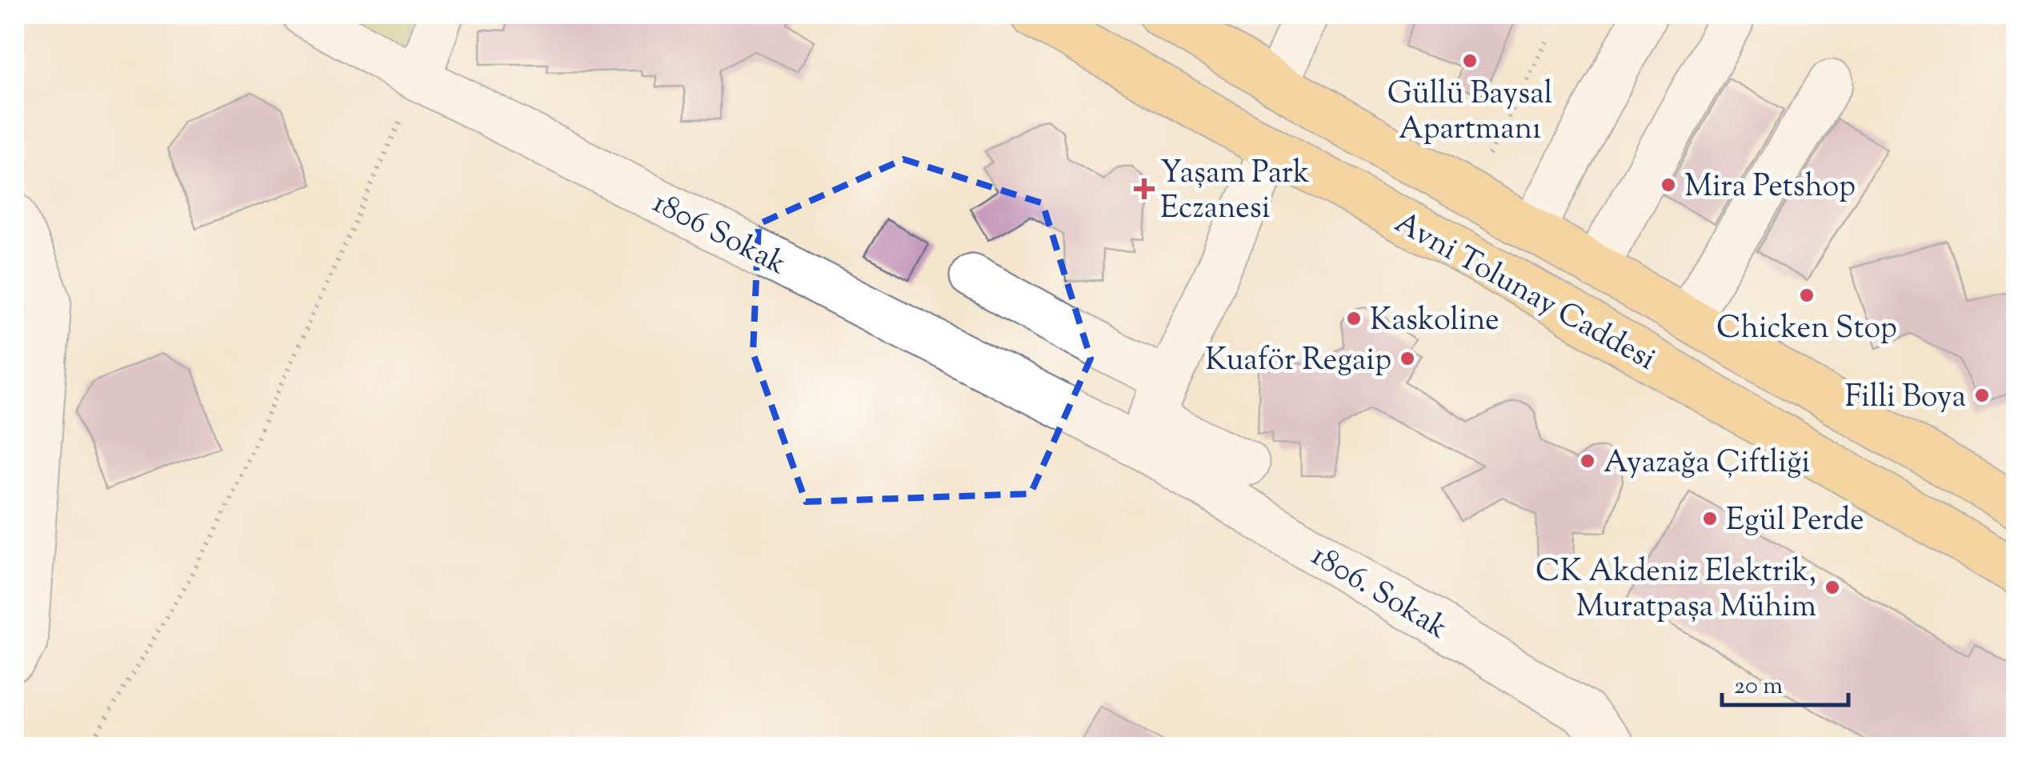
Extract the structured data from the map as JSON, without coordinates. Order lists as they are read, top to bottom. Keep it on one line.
{"streets":{"main road":["Avni Tolunay Caddesi"],"street":["1806 Sokak","1806. Sokak"]},"crossings":[["1806 Sokak","1806. Sokak"]],"places":{"other":["Güllü Baysal Apartmanı","Mira Petshop","Chicken Stop","Kaskoline","Kuaför Regaip","Filli Boya","Ayazağa Çiftliği","Egül Perde","CK Akdeniz Elektrik, Muratpaşa Mühim"],"health":["Yaşam Park Eczanesi"]},"scale_bar":"20 m"}
